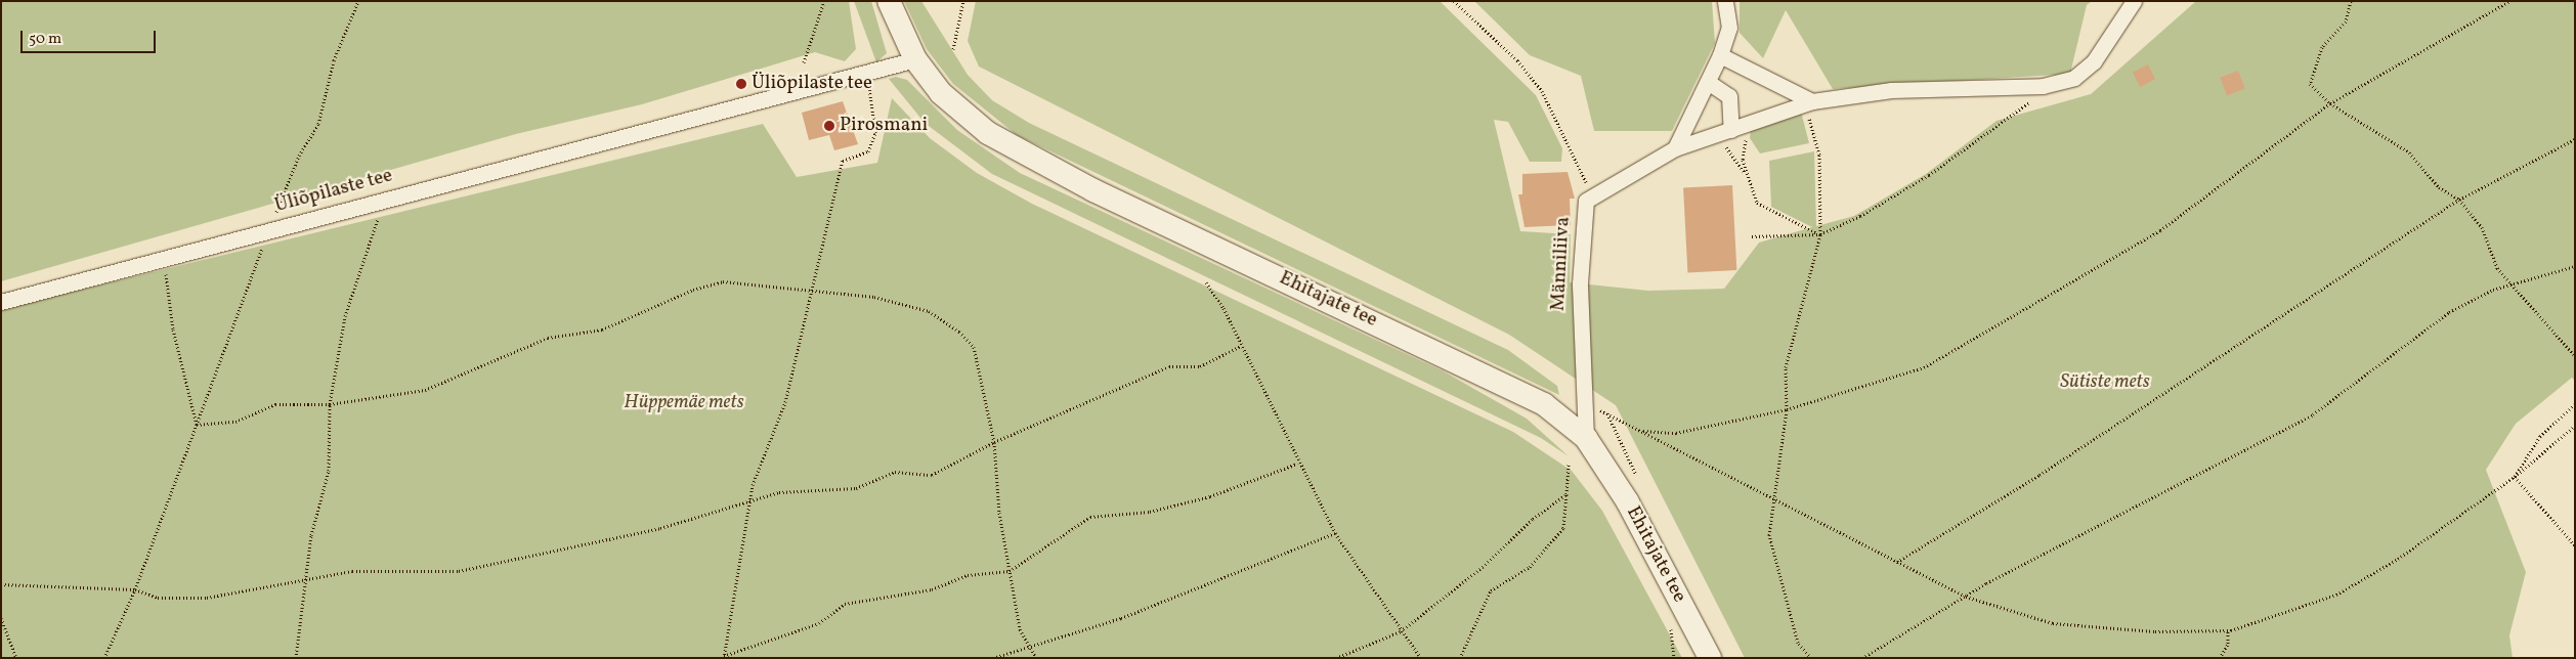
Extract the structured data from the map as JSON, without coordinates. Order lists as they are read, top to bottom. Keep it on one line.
{"streets":{"main road":["Ehitajate tee"],"street":["Üliõpilaste tee","Männiliiva"]},"crossings":[["Üliõpilaste tee","Ehitajate tee"],["Männiliiva","Ehitajate tee"]],"parks":["Sütiste mets","Hüppemäe mets"],"places":["Üliõpilaste tee","Pirosmani"],"scale_bar":"50 m"}
